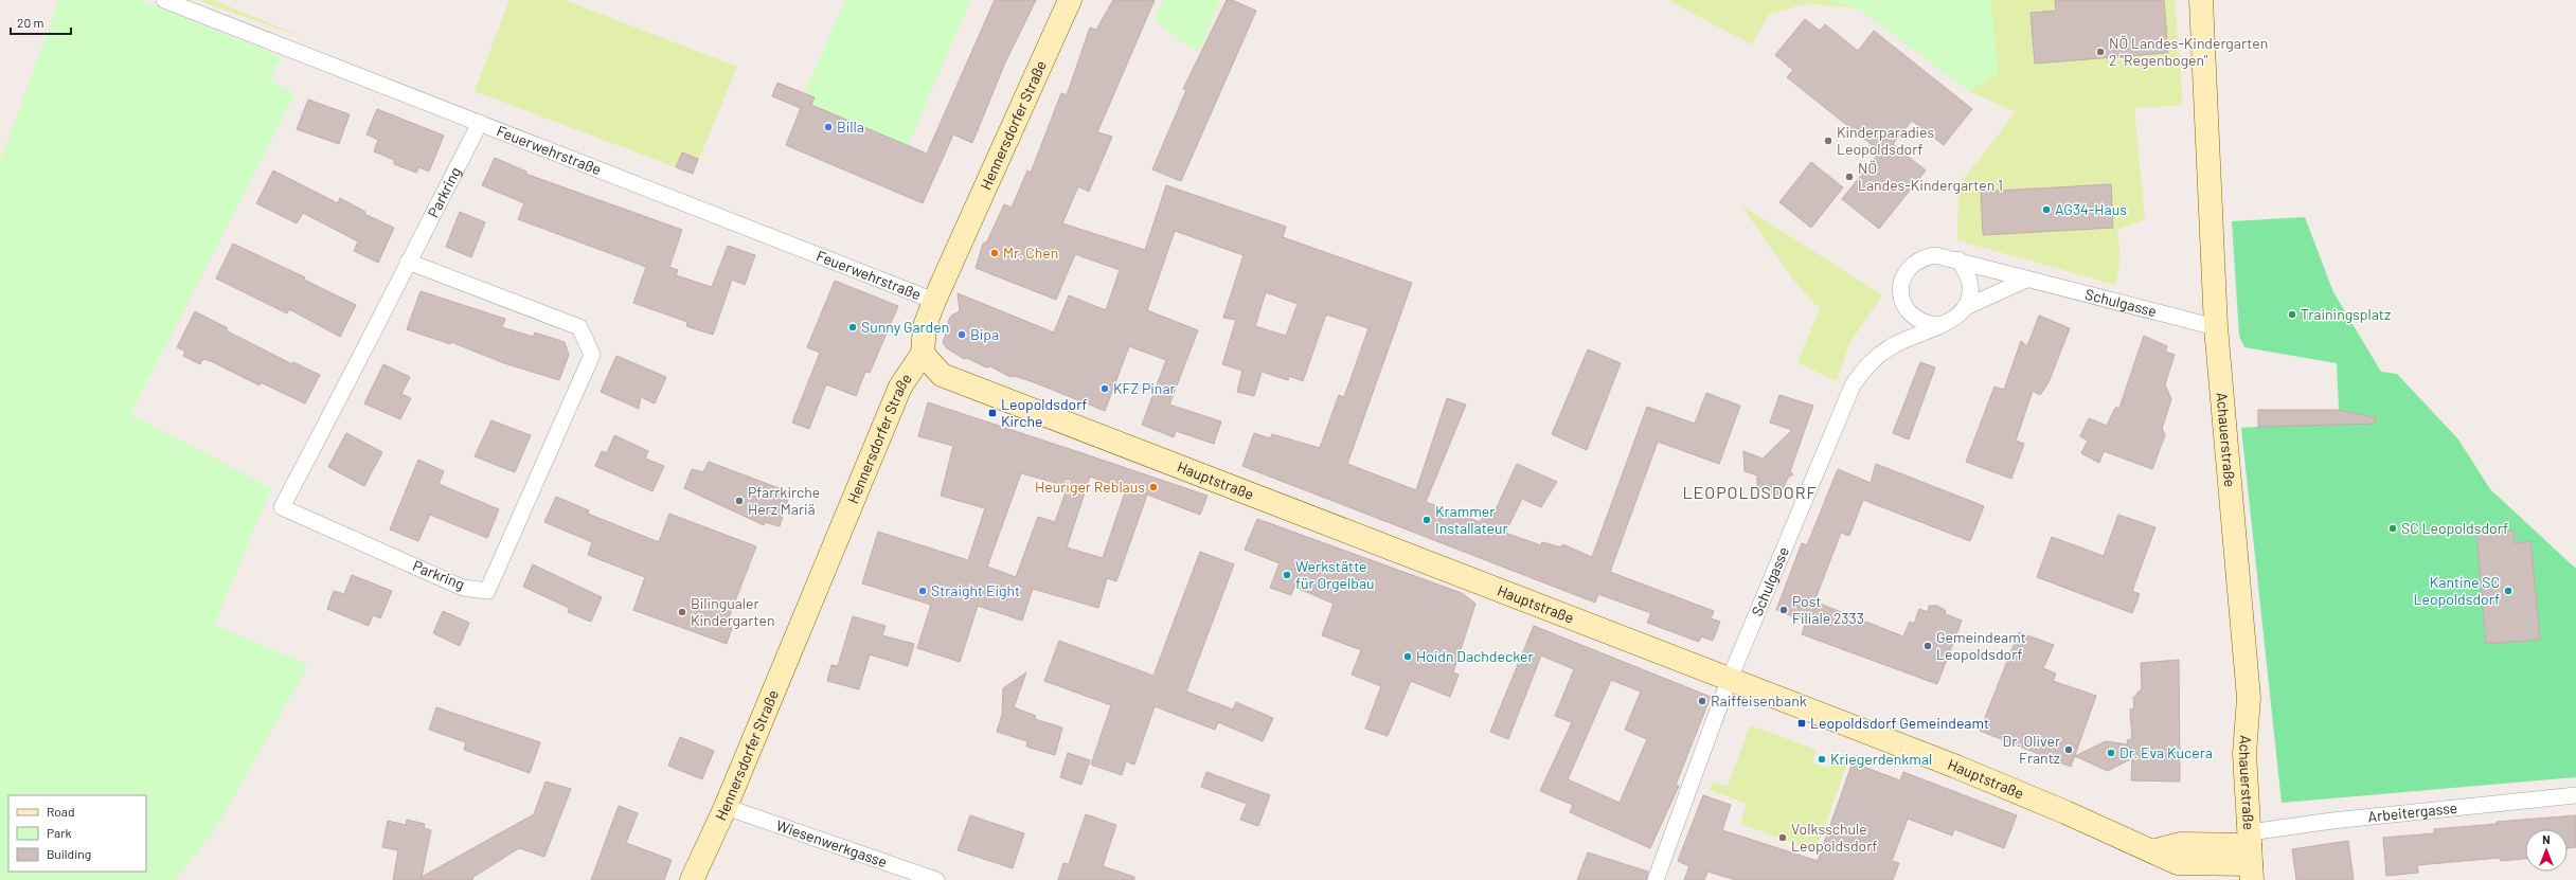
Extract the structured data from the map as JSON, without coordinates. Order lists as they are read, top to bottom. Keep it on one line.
{"streets":{"street":["Hennersdorfer Straße","Feuerwehrstraße","Parkring","Schulgasse","Achauerstraße","Hauptstraße","Arbeitergasse","Wiesenwerkgasse"]},"crossings":[["Hennersdorfer Straße","Feuerwehrstraße"],["Hennersdorfer Straße","Hauptstraße"],["Hennersdorfer Straße","Wiesenwerkgasse"],["Feuerwehrstraße","Parkring"],["Schulgasse","Achauerstraße"],["Schulgasse","Hauptstraße"],["Achauerstraße","Hauptstraße"],["Achauerstraße","Arbeitergasse"],["Hauptstraße","Arbeitergasse"]],"districts":["LEOPOLDSDORF"],"places":{"other":["NÖ Landes-Kindergarten 2 \"Regenbogen\"","Billa","Kinderparadies Leopoldsdorf","NÖ Landes-Kindergarten 1","AG34-Haus","Mr. Chen","Trainingsplatz","Sunny Garden","Bipa","KFZ Pinar","Heuriger Reblaus","Pfarrkirche Herz Mariä","Krammer Installateur","SC Leopoldsdorf","Werkstätte für Orgelbau","Straight Eight","Kantine SC Leopoldsdorf","Post Filiale 2333","Bilingualer Kindergarten","Gemeindeamt Leopoldsdorf","Hoidn Dachdecker","Raiffeisenbank","Dr. Oliver Frantz","Dr. Eva Kucera","Kriegerdenkmal","Volksschule Leopoldsdorf"],"transit":["Leopoldsdorf Kirche","Leopoldsdorf Gemeindeamt"]},"legend":["Road","Park","Building"],"scale_bar":"20 m","north":"top"}
